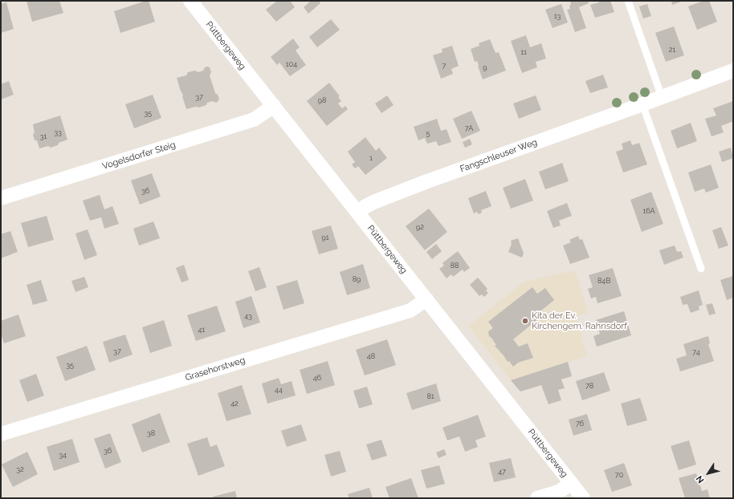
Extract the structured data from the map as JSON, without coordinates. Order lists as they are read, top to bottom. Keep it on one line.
{"streets":{"street":["Püttbergeweg","Vogelsdorfer Steig","Fangschleuser Weg","Grasehorstweg"]},"crossings":[["Püttbergeweg","Vogelsdorfer Steig"],["Püttbergeweg","Fangschleuser Weg"],["Püttbergeweg","Grasehorstweg"]],"places":["Kita der Ev. Kirchengem. Rahnsdorf"],"house_numbers":["13","21","11","104","7","9","37","98","35","7A","33","5","31","1","36","16A","92","91","88","89","84B","43","41","37","74","48","35","46","78","44","81","42","76","38","36","34","32","47","70"],"north":"bottom left"}
